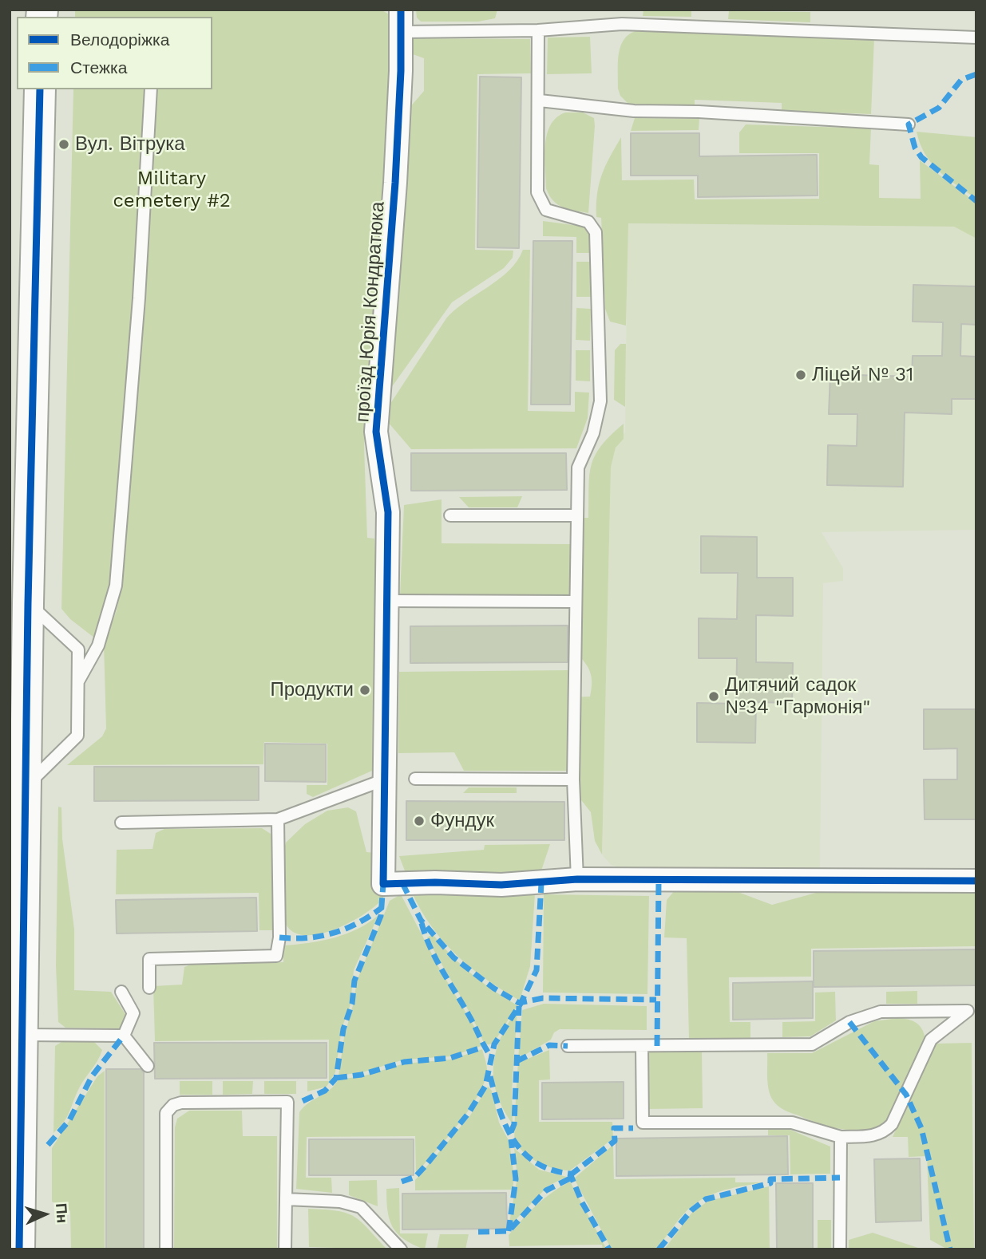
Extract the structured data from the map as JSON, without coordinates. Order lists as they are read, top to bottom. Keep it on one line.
{"streets":{"street":["проїзд Юрія Кондратюка"]},"parks":["Military cemetery #2"],"places":["Вул. Вітрука","Ліцей № 31","Продукти","Дитячий садок №34 \"Гармонія\"","Фундук"],"legend":["Велодоріжка","Стежка"],"north":"right"}
